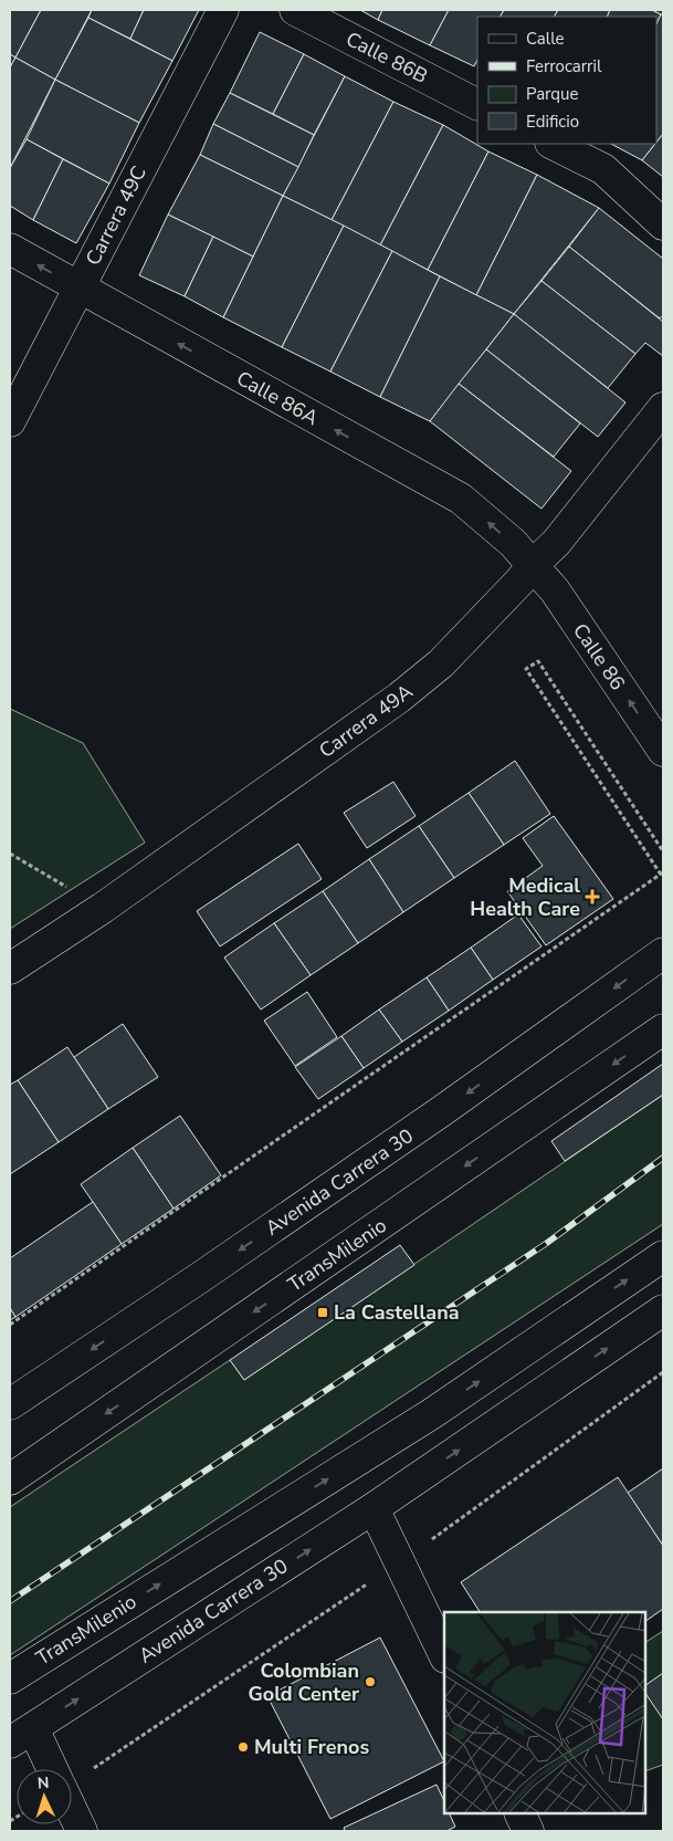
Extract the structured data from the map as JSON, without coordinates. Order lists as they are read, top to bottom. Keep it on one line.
{"streets":{"main road":["Calle 86B","Carrera 49C","Calle 86A","Calle 86","Carrera 49A","Avenida Carrera 30","TransMilenio"]},"crossings":[["Carrera 49C","Calle 86A"],["Calle 86A","Calle 86"],["Calle 86A","Carrera 49A"],["Calle 86","Carrera 49A"]],"one_way":["Calle 86A","Calle 86"],"places":{"health":["Medical Health Care"],"transit":["La Castellana"],"other":["Colombian Gold Center","Multi Frenos"]},"legend":["Calle","Ferrocarril","Parque","Edificio"],"north":"top"}
